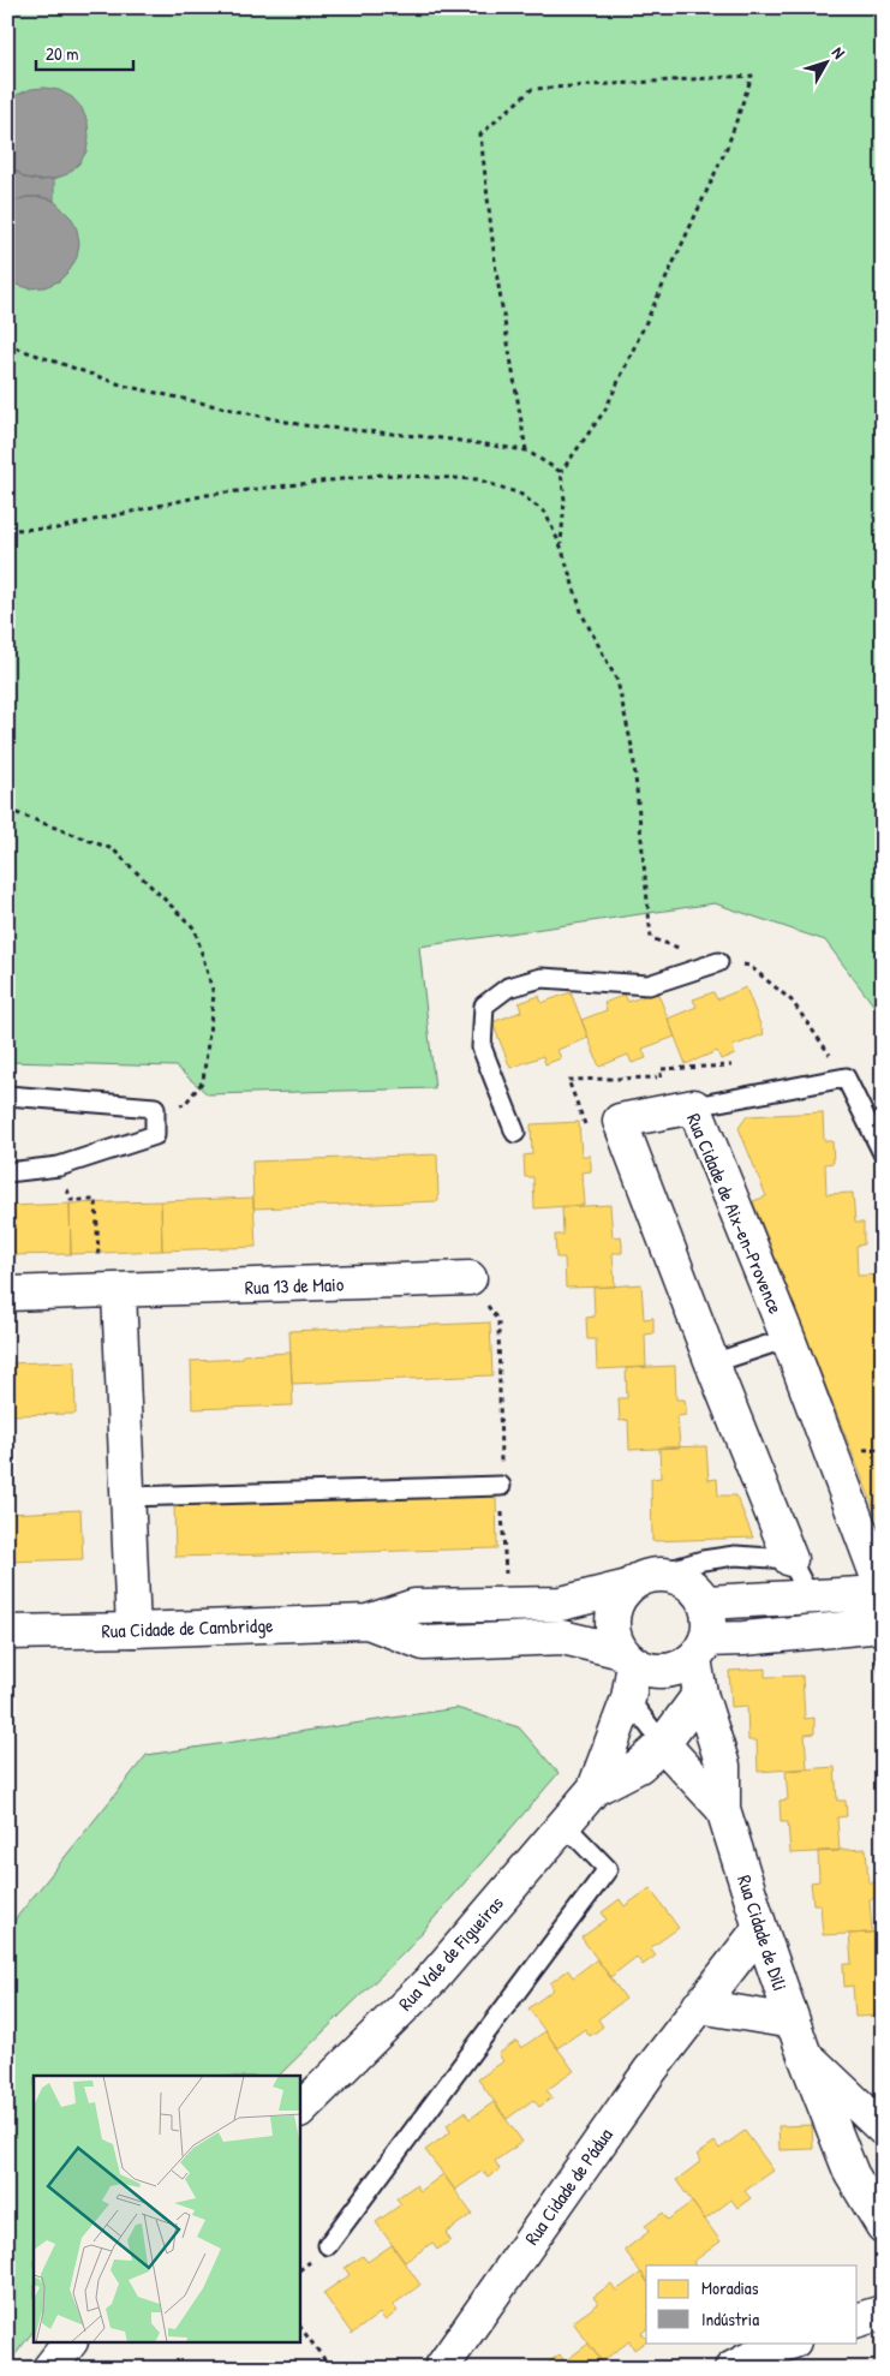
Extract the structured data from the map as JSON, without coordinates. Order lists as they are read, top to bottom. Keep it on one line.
{"streets":{"street":["Rua Cidade de Aix-en-Provence","Rua 13 de Maio","Rua Cidade de Cambridge","Rua Cidade de Dili","Rua Vale de Figueiras","Rua Cidade de Pádua"]},"crossings":[["Rua Cidade de Cambridge","Rua Cidade de Dili"],["Rua Cidade de Cambridge","Rua Vale de Figueiras"],["Rua Cidade de Dili","Rua Vale de Figueiras"],["Rua Cidade de Dili","Rua Cidade de Pádua"]],"legend":["Moradias","Indústria"],"scale_bar":"20 m","north":"top right"}
